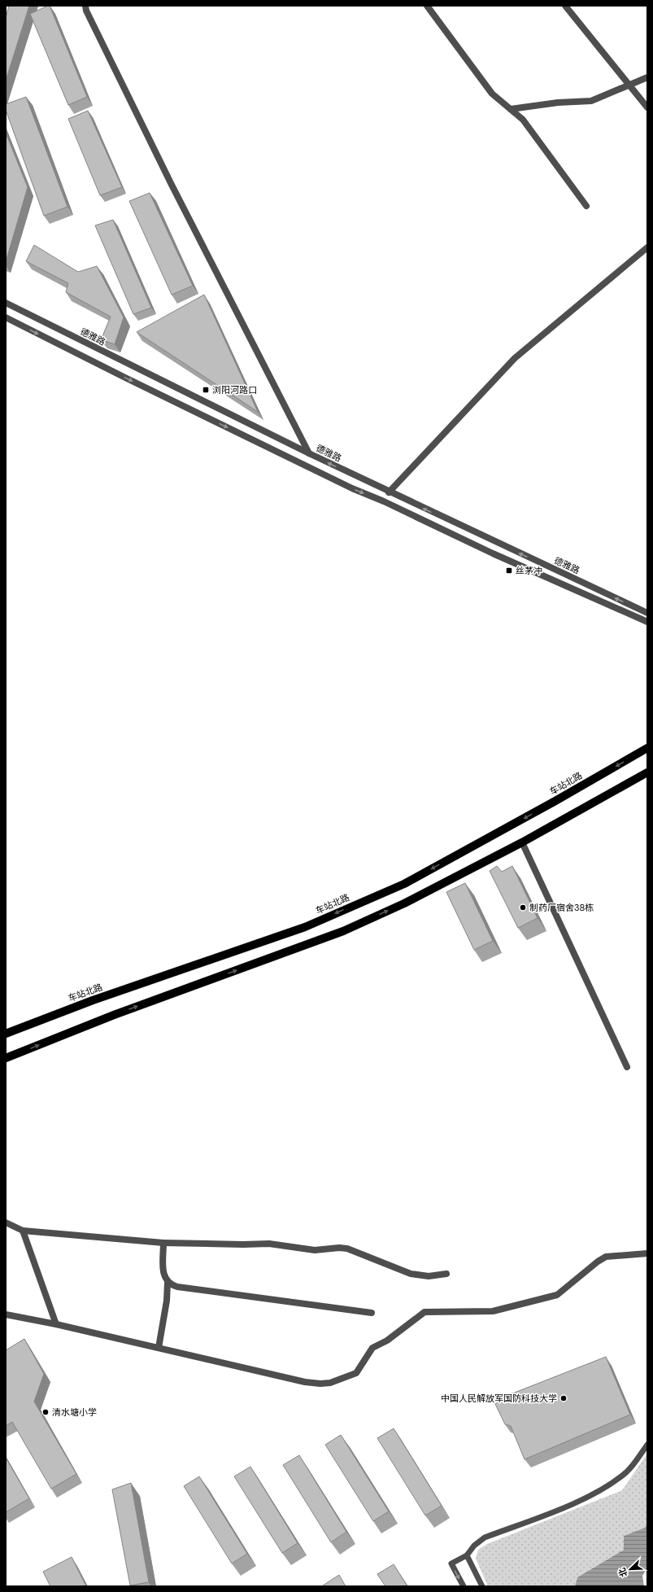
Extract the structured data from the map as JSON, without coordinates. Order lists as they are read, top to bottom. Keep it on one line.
{"streets":{"main road":["车站北路"],"street":["德雅路"]},"places":{"transit":["浏阳河路口","丝茅冲"],"other":["制药厂宿舍38栋","中国人民解放军国防科技大学","清水塘小学"]},"north":"bottom left"}
